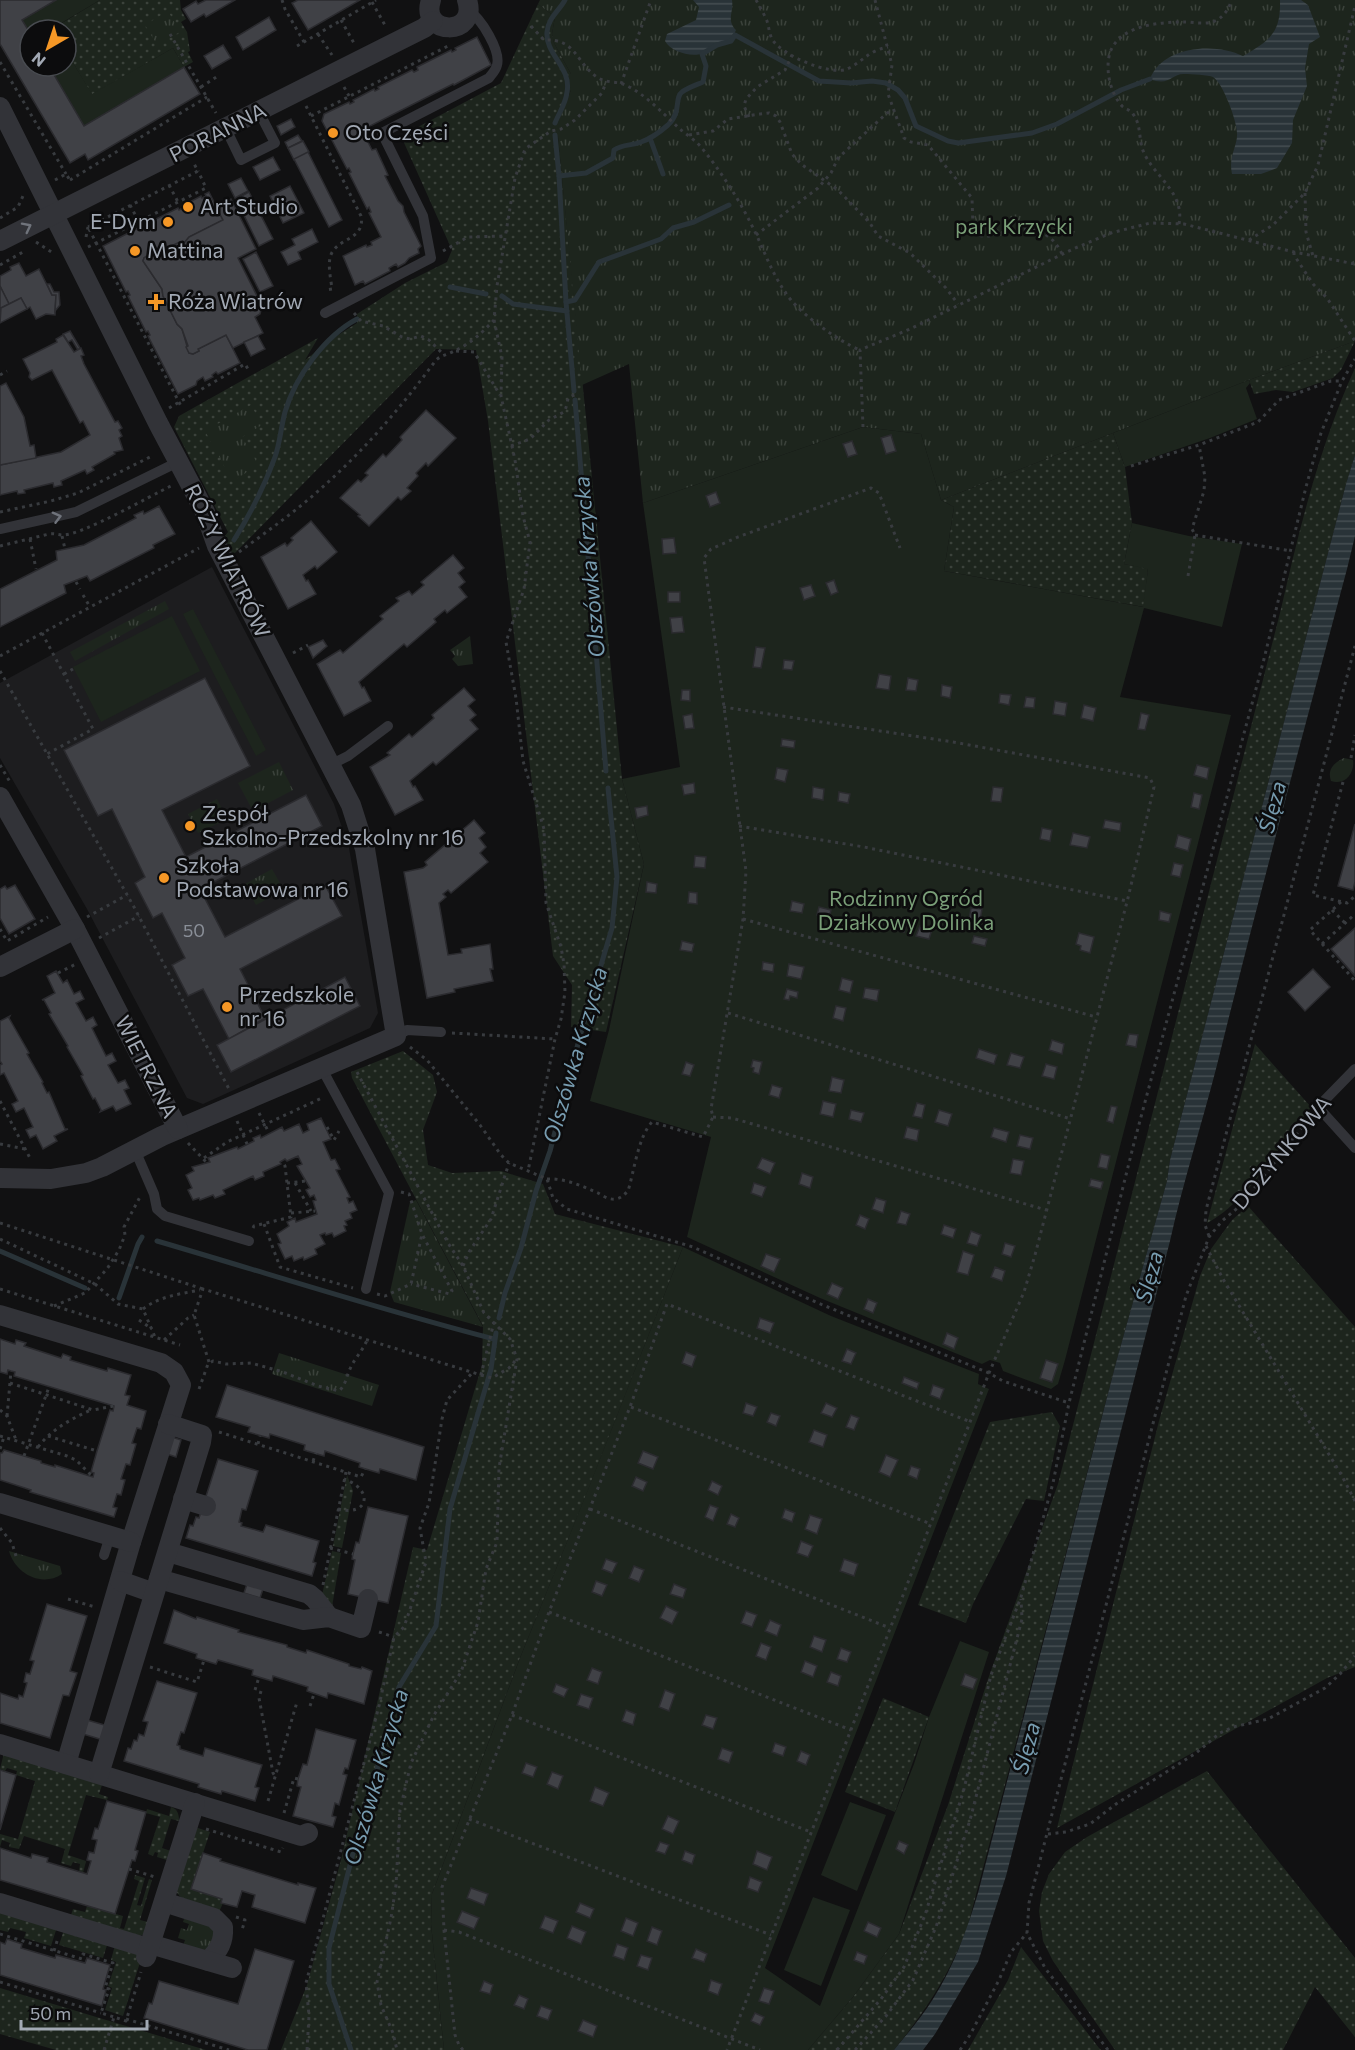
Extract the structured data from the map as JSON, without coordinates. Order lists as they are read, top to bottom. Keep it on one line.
{"streets":{"street":["PORANNA","RÓŻY WIATRÓW","WIETRZNA"],"lane":["DOŻYNKOWA"]},"crossings":[["PORANNA","RÓŻY WIATRÓW"],["RÓŻY WIATRÓW","WIETRZNA"]],"water":["Olszówka Krzycka","Ślęza"],"parks":["park Krzycki","Rodzinny Ogród Działkowy Dolinka"],"places":{"other":["Oto Części","Art Studio","E-Dym","Mattina","Zespół Szkolno-Przedszkolny nr 16","Szkoła Podstawowa nr 16","Przedszkole nr 16"],"health":["Róża Wiatrów"]},"house_numbers":["50"],"scale_bar":"50 m","north":"bottom left"}
